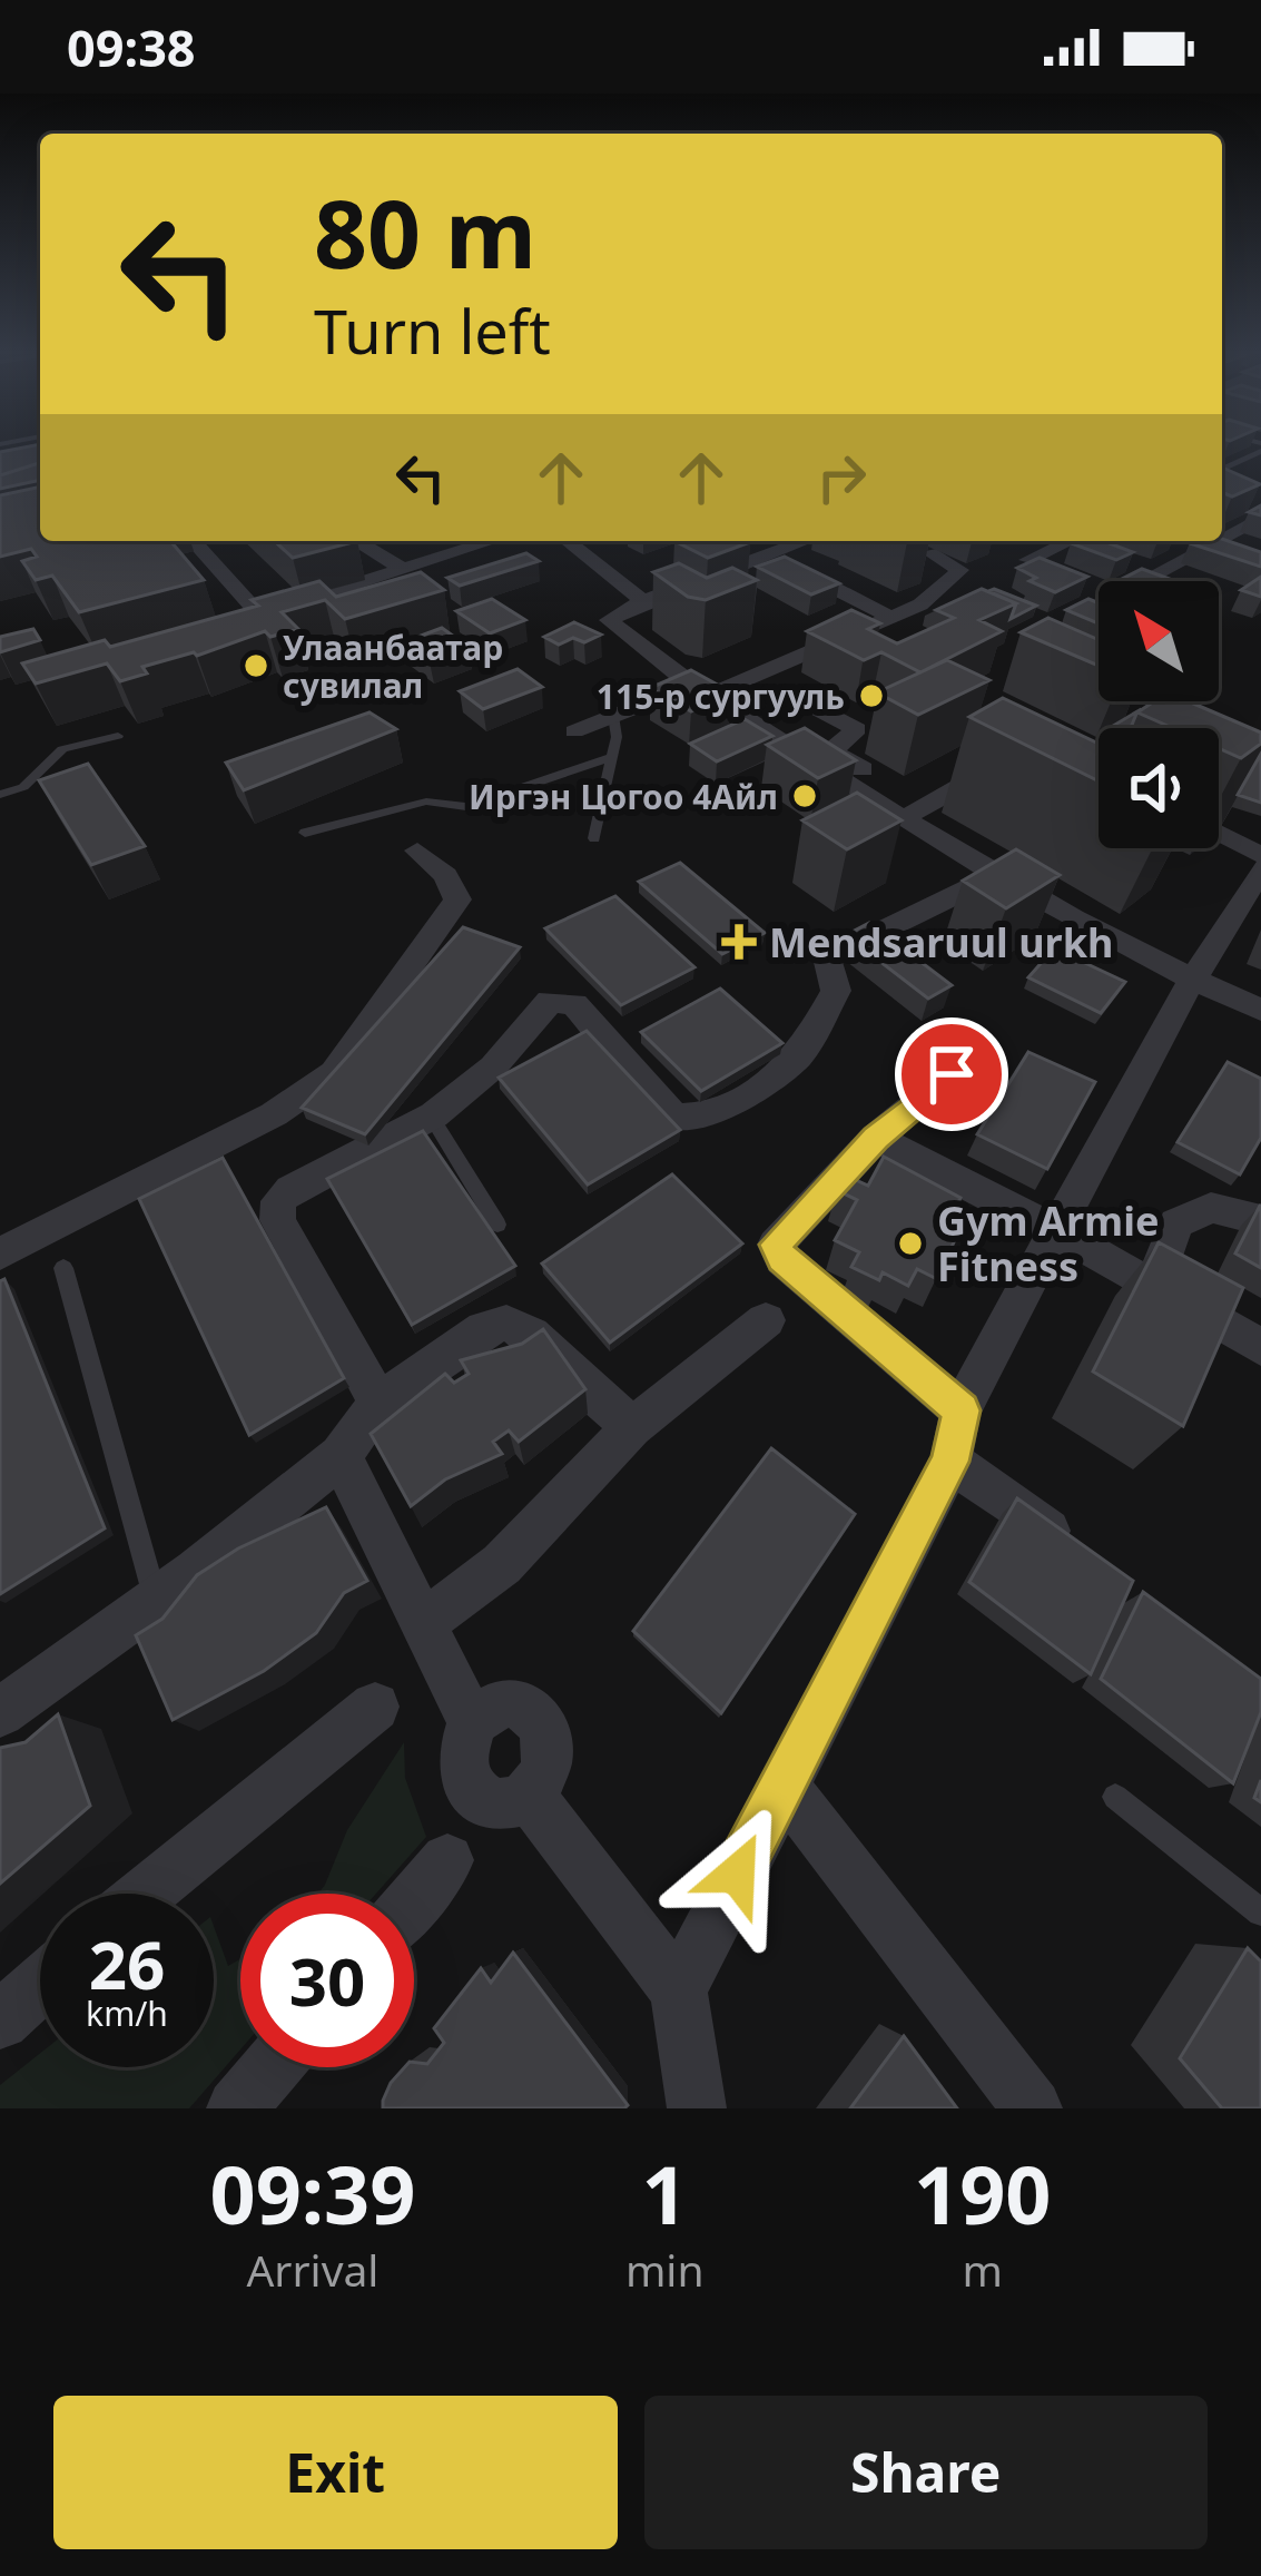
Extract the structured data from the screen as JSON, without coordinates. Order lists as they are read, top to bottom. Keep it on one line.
{"places":{"other":["Улаанбаатар сувилал","115-р сургууль","Иргэн Цогоо 4Айл","Gym Armie Fitness"],"health":["Mendsaruul urkh"]},"north":"top left","page":{"status":"09:38","turn":["80 m","Turn left"],"speed":"26 km/h","limit":"30","eta":["09:39","Arrival","1","min","190","m"],"buttons":["Exit","Share"]}}
